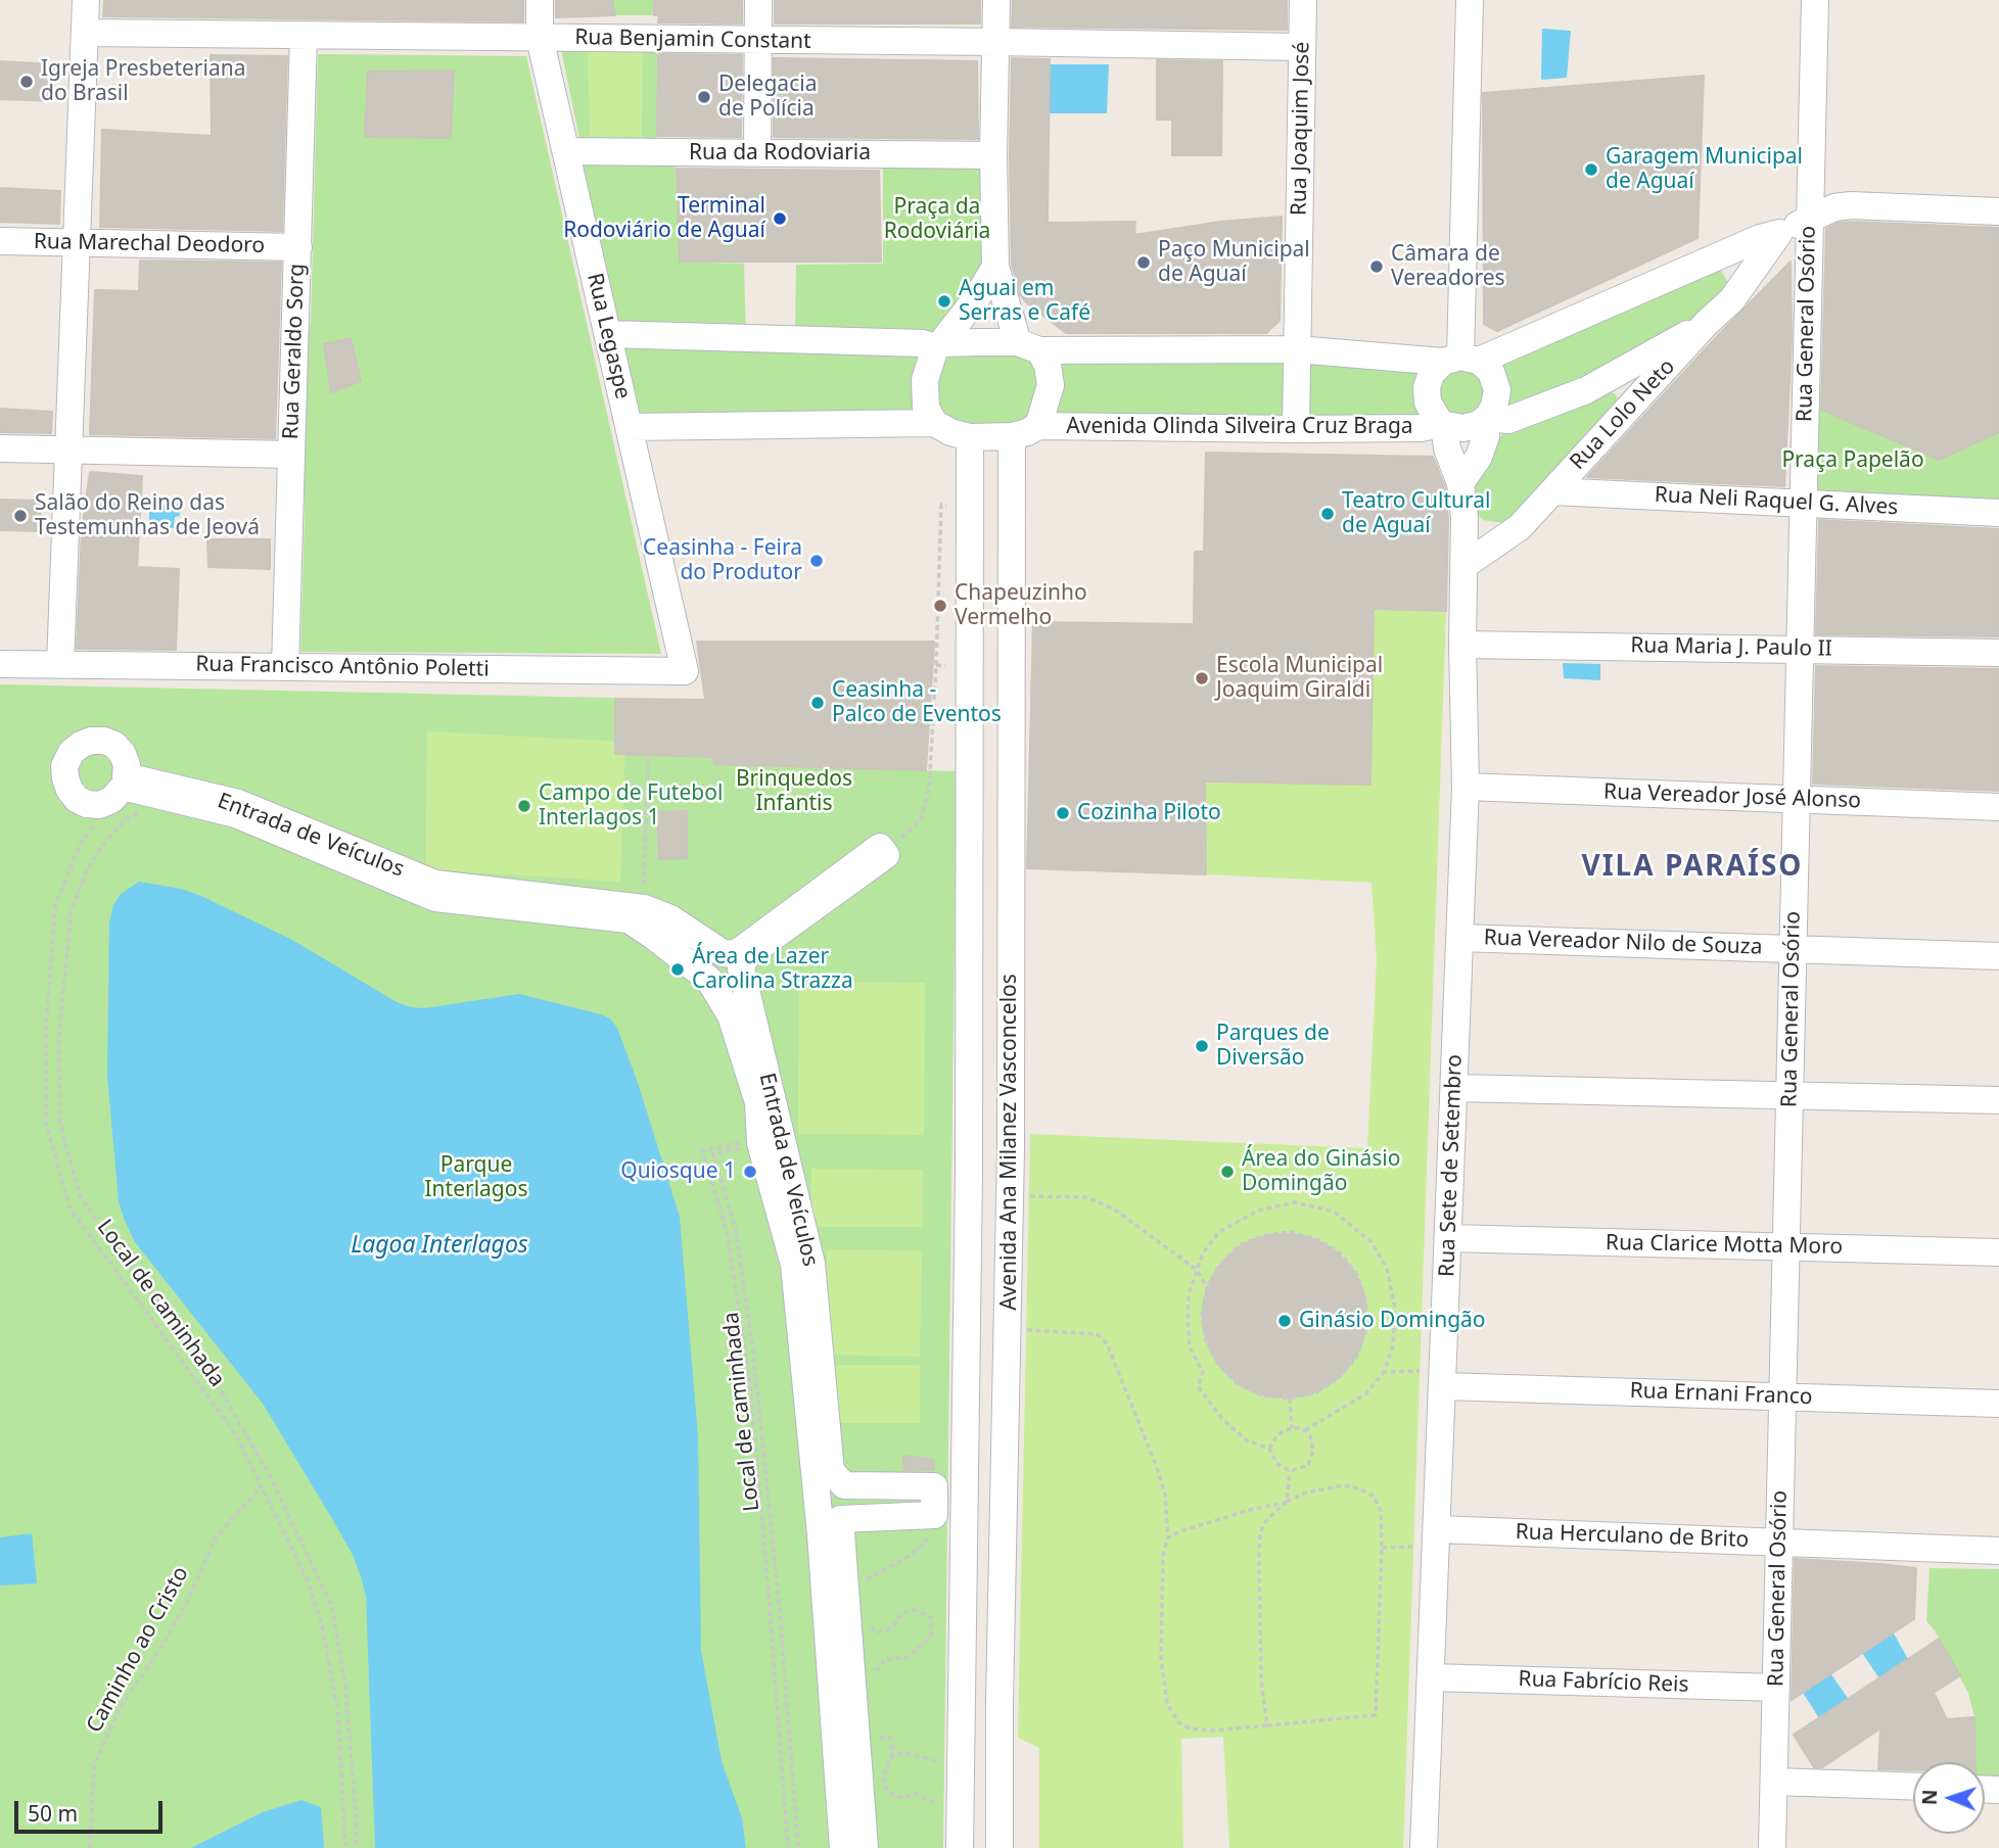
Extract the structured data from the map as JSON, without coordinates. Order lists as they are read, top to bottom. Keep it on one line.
{"streets":{"street":["Rua Benjamin Constant","Rua Joaquim José","Rua da Rodoviaria","Rua Marechal Deodoro","Rua General Osório","Rua Legaspe","Rua Geraldo Sorg","Rua Lolo Neto","Avenida Olinda Silveira Cruz Braga","Rua Neli Raquel G. Alves","Rua Maria J. Paulo II","Rua Francisco Antônio Poletti","Rua Vereador José Alonso","Entrada de Veículos","Rua Vereador Nilo de Souza","Avenida Ana Milanez Vasconcelos","Rua Sete de Setembro","Rua Clarice Motta Moro","Rua Ernani Franco","Rua Herculano de Brito","Rua Fabrício Reis"],"path":["Local de caminhada","Caminho ao Cristo"]},"crossings":[["Rua Benjamin Constant","Rua Joaquim José"],["Rua Benjamin Constant","Rua Legaspe"],["Rua Benjamin Constant","Rua Geraldo Sorg"],["Rua Joaquim José","Avenida Olinda Silveira Cruz Braga"],["Rua da Rodoviaria","Rua Legaspe"],["Rua Marechal Deodoro","Rua Geraldo Sorg"],["Rua General Osório","Rua Neli Raquel G. Alves"],["Rua General Osório","Rua Maria J. Paulo II"],["Rua General Osório","Rua Vereador José Alonso"],["Rua General Osório","Rua Vereador Nilo de Souza"],["Rua General Osório","Rua Clarice Motta Moro"],["Rua General Osório","Rua Ernani Franco"],["Rua General Osório","Rua Herculano de Brito"],["Rua General Osório","Rua Fabrício Reis"],["Rua Legaspe","Rua Francisco Antônio Poletti"],["Rua Geraldo Sorg","Rua Francisco Antônio Poletti"],["Rua Lolo Neto","Rua Neli Raquel G. Alves"],["Rua Lolo Neto","Rua Sete de Setembro"],["Avenida Olinda Silveira Cruz Braga","Avenida Ana Milanez Vasconcelos"],["Avenida Olinda Silveira Cruz Braga","Rua Sete de Setembro"],["Rua Maria J. Paulo II","Rua Sete de Setembro"],["Rua Vereador José Alonso","Rua Sete de Setembro"],["Entrada de Veículos","Local de caminhada"],["Rua Vereador Nilo de Souza","Rua Sete de Setembro"],["Rua Sete de Setembro","Rua Clarice Motta Moro"],["Rua Sete de Setembro","Rua Ernani Franco"],["Rua Sete de Setembro","Rua Herculano de Brito"],["Rua Sete de Setembro","Rua Fabrício Reis"],["Local de caminhada","Caminho ao Cristo"]],"districts":["VILA PARAÍSO"],"water":["Lagoa Interlagos"],"parks":["Praça da Rodoviária","Praça Papelão","Brinquedos Infantis","Parque Interlagos"],"places":["Igreja Presbeteriana do Brasil","Delegacia de Polícia","Garagem Municipal de Aguaí","Terminal Rodoviário de Aguaí","Paço Municipal de Aguaí","Câmara de Vereadores","Aguai em Serras e Café","Teatro Cultural de Aguaí","Salão do Reino das Testemunhas de Jeová","Ceasinha - Feira do Produtor","Chapeuzinho Vermelho","Escola Municipal Joaquim Giraldi","Ceasinha - Palco de Eventos","Campo de Futebol Interlagos 1","Cozinha Piloto","Área de Lazer Carolina Strazza","Parques de Diversão","Quiosque 1","Área do Ginásio Domingão","Ginásio Domingão"],"scale_bar":"50 m","north":"left"}
